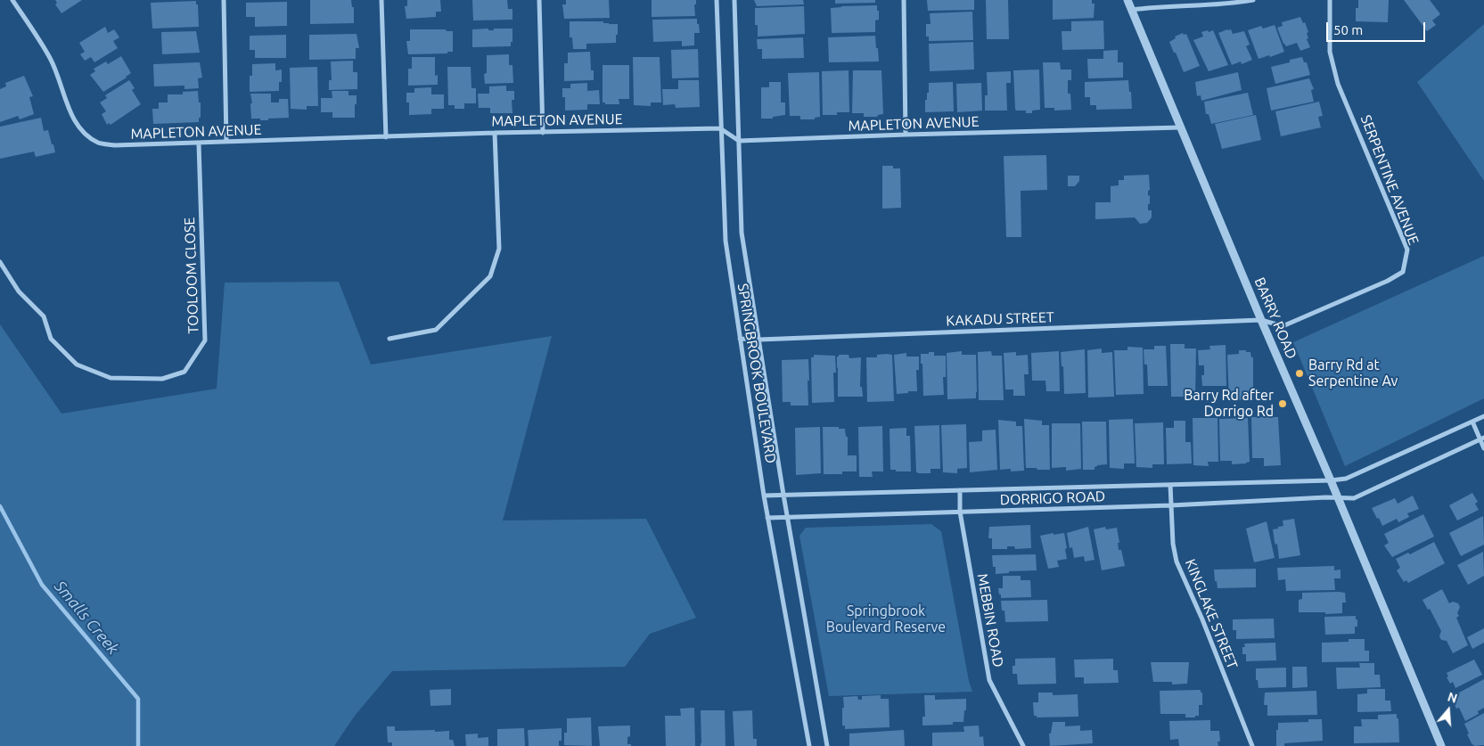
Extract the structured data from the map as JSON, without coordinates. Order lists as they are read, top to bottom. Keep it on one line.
{"streets":{"street":["MAPLETON AVENUE","SERPENTINE AVENUE","TOOLOOM CLOSE","BARRY ROAD","KAKADU STREET","SPRINGBROOK BOULEVARD","DORRIGO ROAD","KINGLAKE STREET","MEBBIN ROAD"]},"crossings":[["MAPLETON AVENUE","TOOLOOM CLOSE"],["MAPLETON AVENUE","BARRY ROAD"],["MAPLETON AVENUE","SPRINGBROOK BOULEVARD"],["SERPENTINE AVENUE","BARRY ROAD"],["SERPENTINE AVENUE","KAKADU STREET"],["BARRY ROAD","KAKADU STREET"],["BARRY ROAD","DORRIGO ROAD"],["KAKADU STREET","SPRINGBROOK BOULEVARD"],["SPRINGBROOK BOULEVARD","DORRIGO ROAD"],["DORRIGO ROAD","KINGLAKE STREET"],["DORRIGO ROAD","MEBBIN ROAD"]],"water":["Smalls Creek"],"parks":["Springbrook Boulevard Reserve"],"places":["Barry Rd at Serpentine Av","Barry Rd after Dorrigo Rd"],"scale_bar":"50 m","north":"top"}
